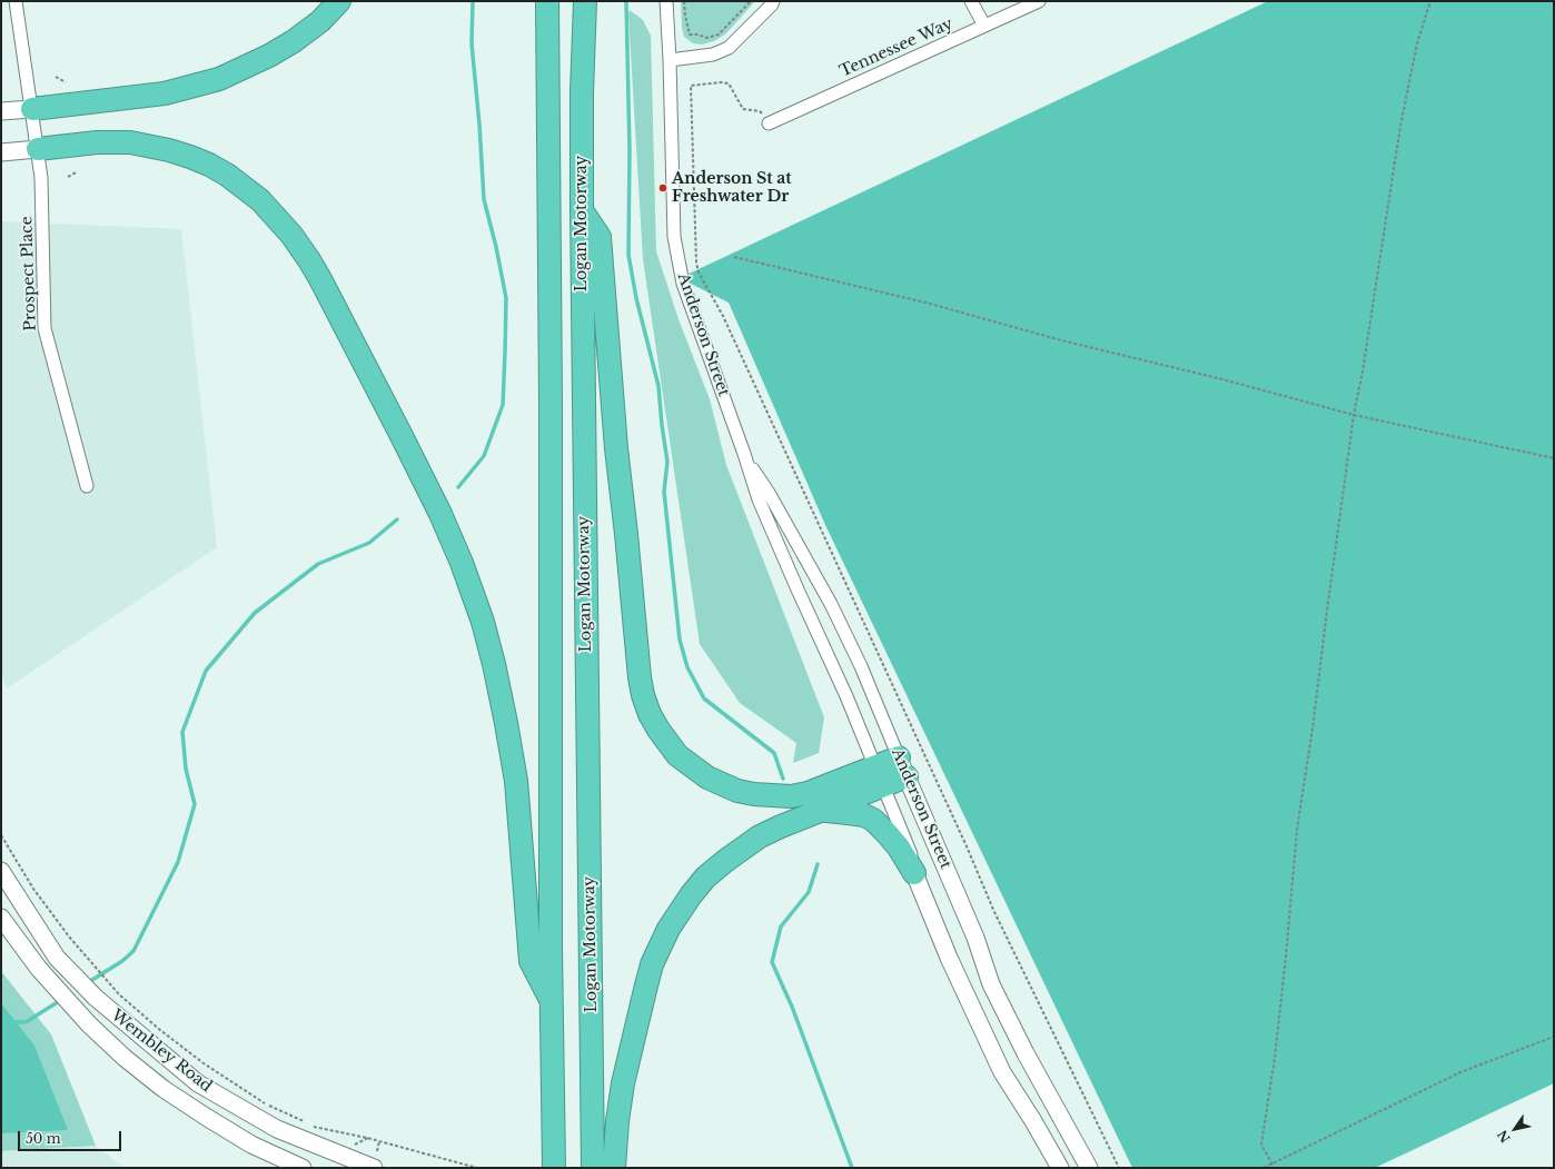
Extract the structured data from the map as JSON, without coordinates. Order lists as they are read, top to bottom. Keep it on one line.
{"streets":{"highway":["Logan Motorway"],"main road":["Anderson Street","Wembley Road"],"street":["Tennessee Way","Prospect Place"]},"places":["Anderson St at Freshwater Dr"],"scale_bar":"50 m","north":"bottom left"}
